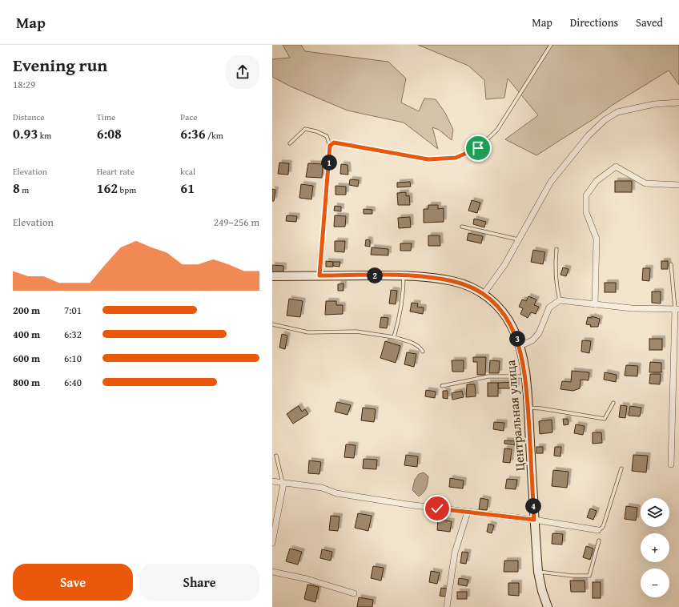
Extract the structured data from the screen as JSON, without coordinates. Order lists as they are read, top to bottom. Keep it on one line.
{"streets":{"street":["Центральная улица"]},"page":{"header":"Map","nav":["Map","Directions","Saved"],"heading":["Evening run","18:29"],"stats":[["Distance","0.93 km"],["Time","6:08"],["Pace","6:36 /km"],["Elevation","8 m"],["Heart rate","162 bpm"],["kcal","61"]],"pins":["1","2","3","4"],"chart":["Elevation","249–256 m"],"list":[{"name":"200 m","note":"7:01"},{"name":"400 m","note":"6:32"},{"name":"600 m","note":"6:10"},{"name":"800 m","note":"6:40"}],"map_buttons":["+","−"],"buttons":["Save","Share"]}}
